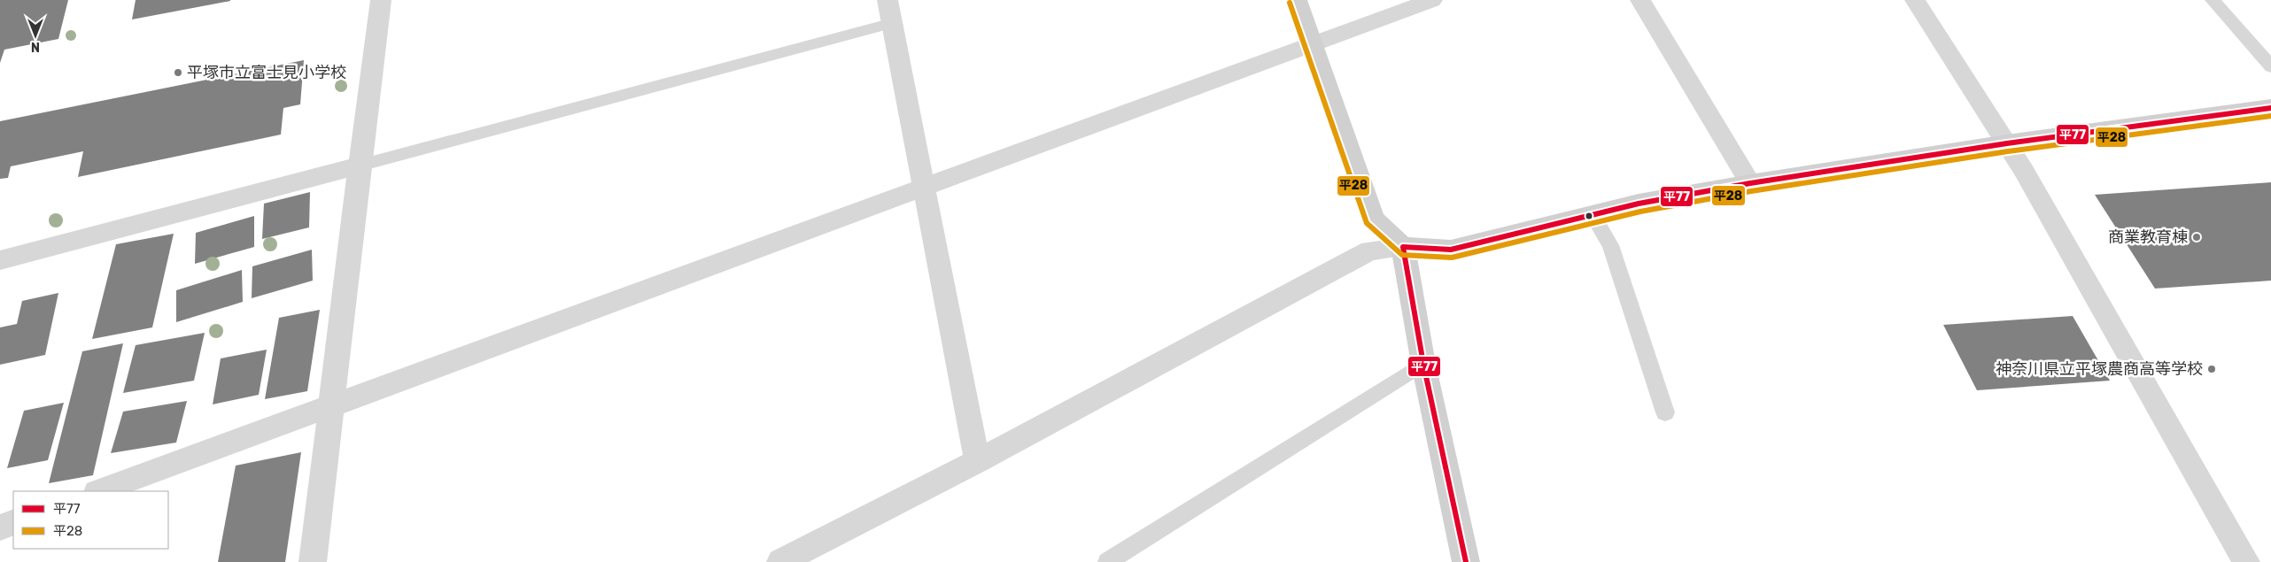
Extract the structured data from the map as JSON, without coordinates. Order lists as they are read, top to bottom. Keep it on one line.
{"places":["平塚市立富士見小学校","商業教育棟","神奈川県立平塚農商高等学校"],"lines":["transit line 平28","transit line 平77"],"legend":["平77","平28"],"north":"bottom"}
